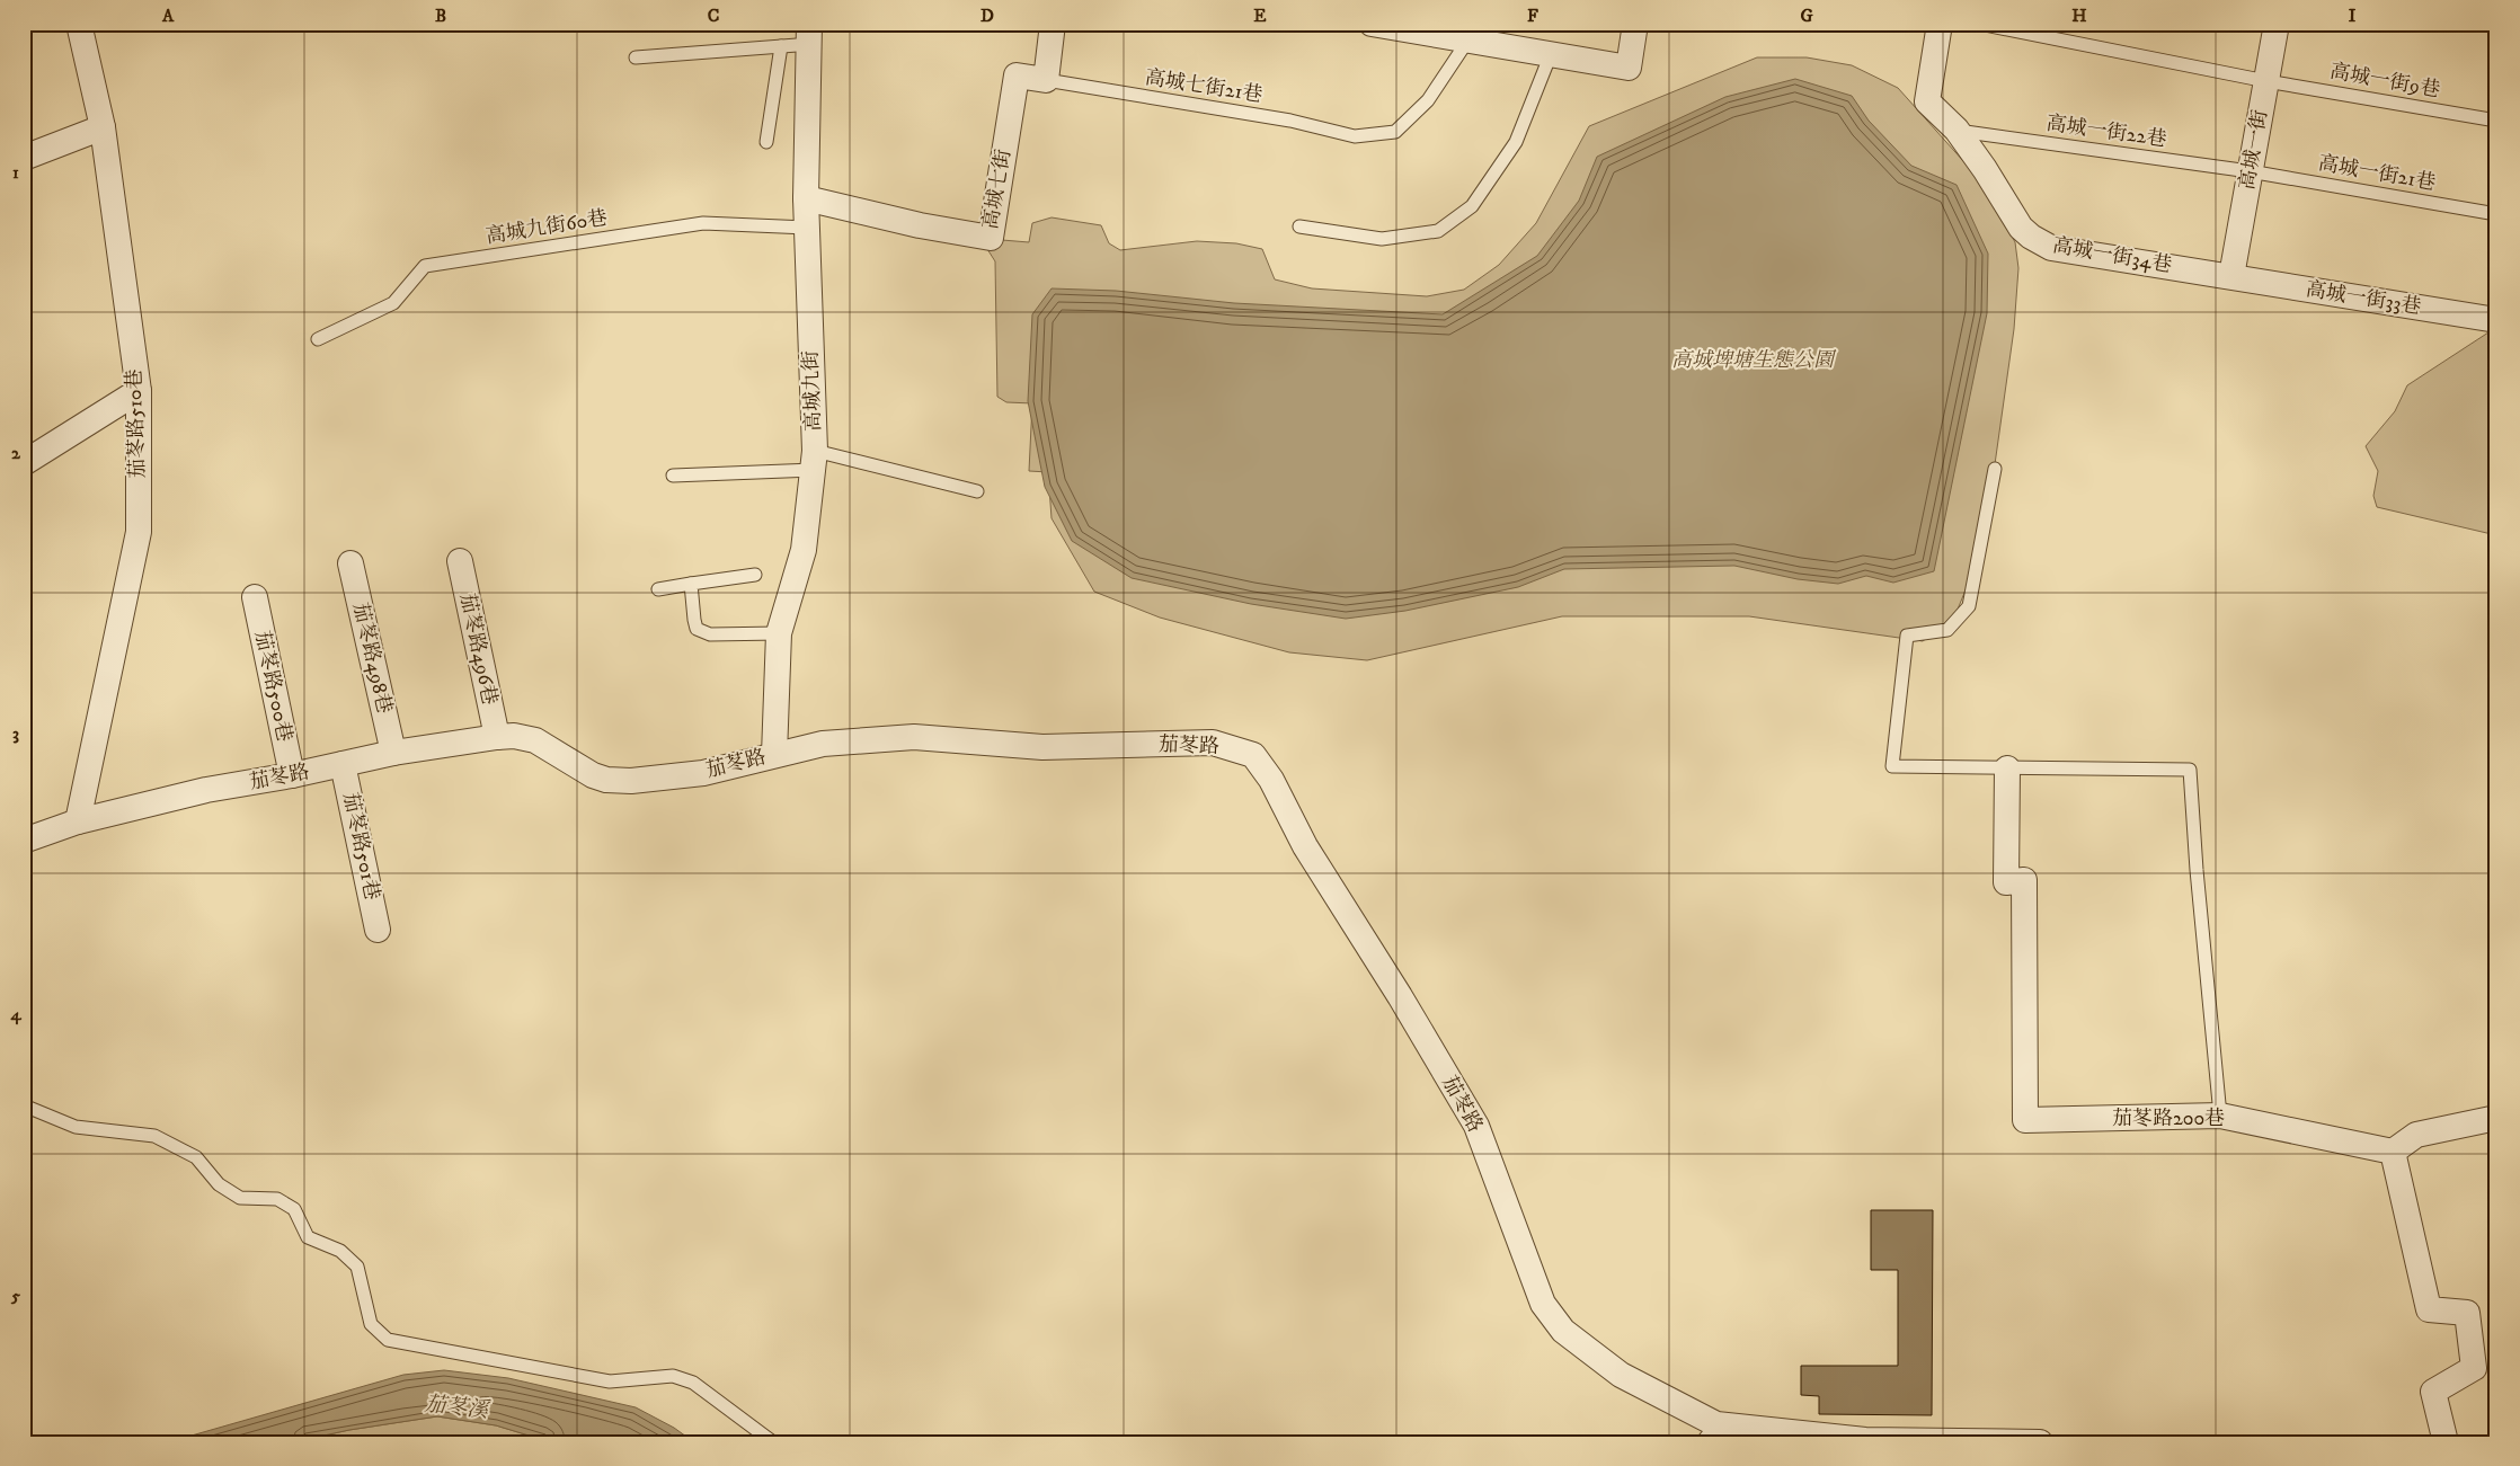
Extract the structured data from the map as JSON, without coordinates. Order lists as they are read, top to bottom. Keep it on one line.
{"streets":{"street":["高城一街","高城七街","高城一街34巷","高城一街33巷","高城九街","茄苳路510巷","茄苳路496巷","茄苳路498巷","茄苳路500巷","茄苳路","茄苳路501巷","茄苳路200巷"],"lane":["高城一街9巷","高城七街21巷","高城一街22巷","高城一街21巷","高城九街60巷"]},"crossings":[["高城一街9巷","高城一街"],["高城七街21巷","高城七街"],["高城一街22巷","高城一街"],["高城一街22巷","高城一街21巷"],["高城一街22巷","高城一街34巷"],["高城一街","高城一街21巷"],["高城一街","高城一街34巷"],["高城一街","高城一街33巷"],["高城七街","高城九街"],["高城九街60巷","高城九街"],["高城一街34巷","高城一街33巷"],["高城九街","茄苳路"],["茄苳路510巷","茄苳路"],["茄苳路496巷","茄苳路"],["茄苳路498巷","茄苳路"],["茄苳路500巷","茄苳路"],["茄苳路","茄苳路501巷"]],"water":["茄苳溪"],"parks":["高城埤塘生態公園"],"grid":{"columns":["A","B","C","D","E","F","G","H","I"],"rows":["1","2","3","4","5"]}}
